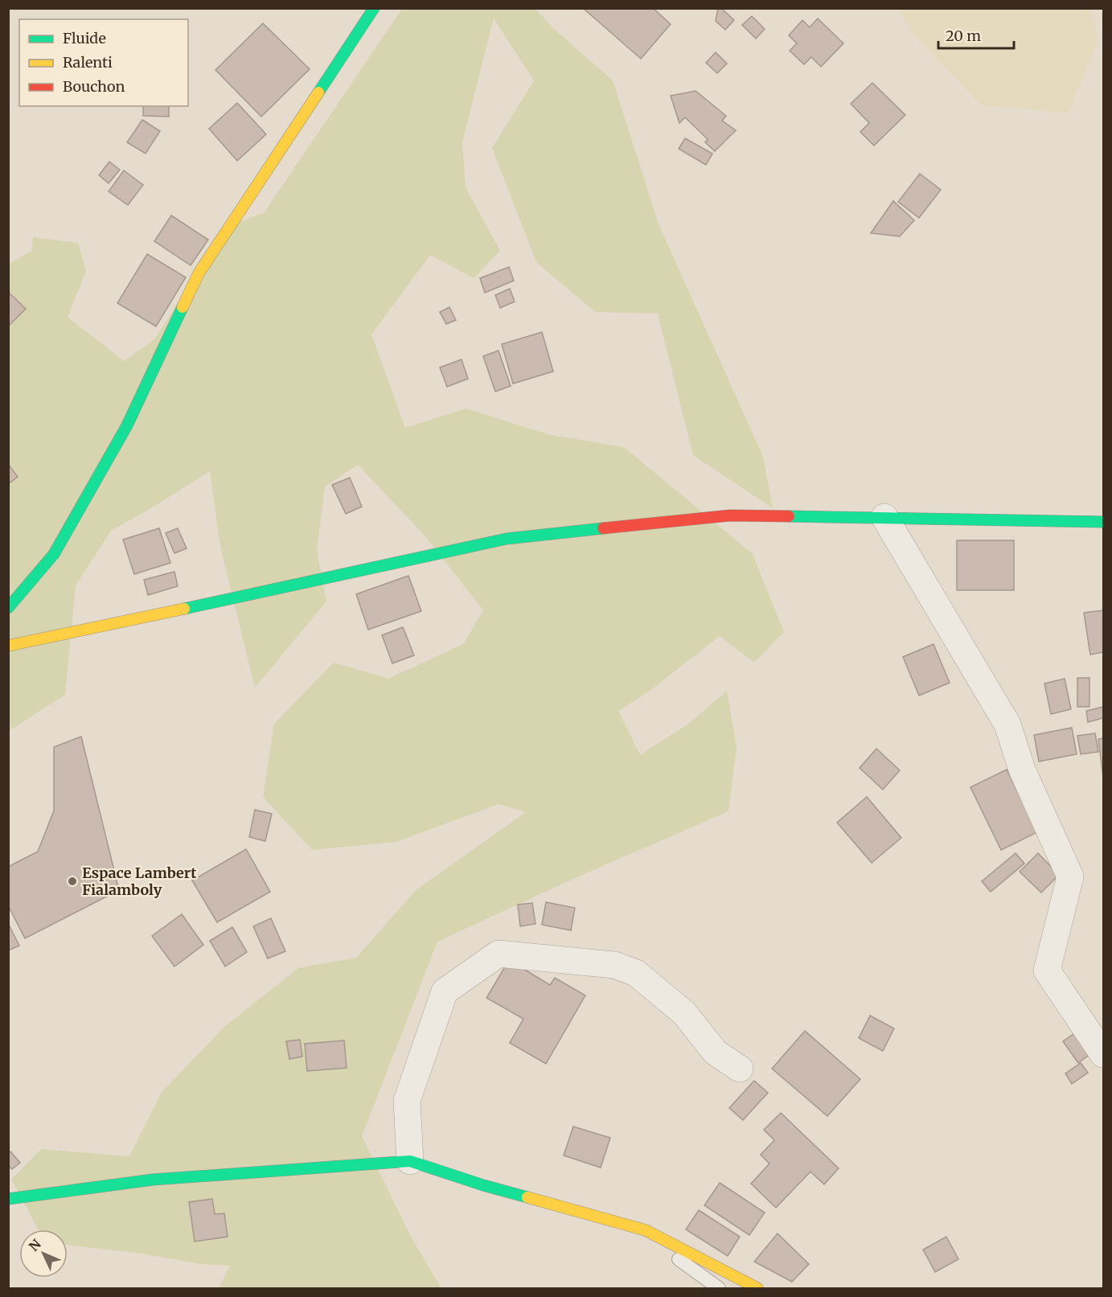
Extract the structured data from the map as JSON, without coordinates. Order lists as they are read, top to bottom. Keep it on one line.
{"places":["Espace Lambert Fialamboly"],"legend":["Fluide","Ralenti","Bouchon"],"scale_bar":"20 m","north":"top left"}
